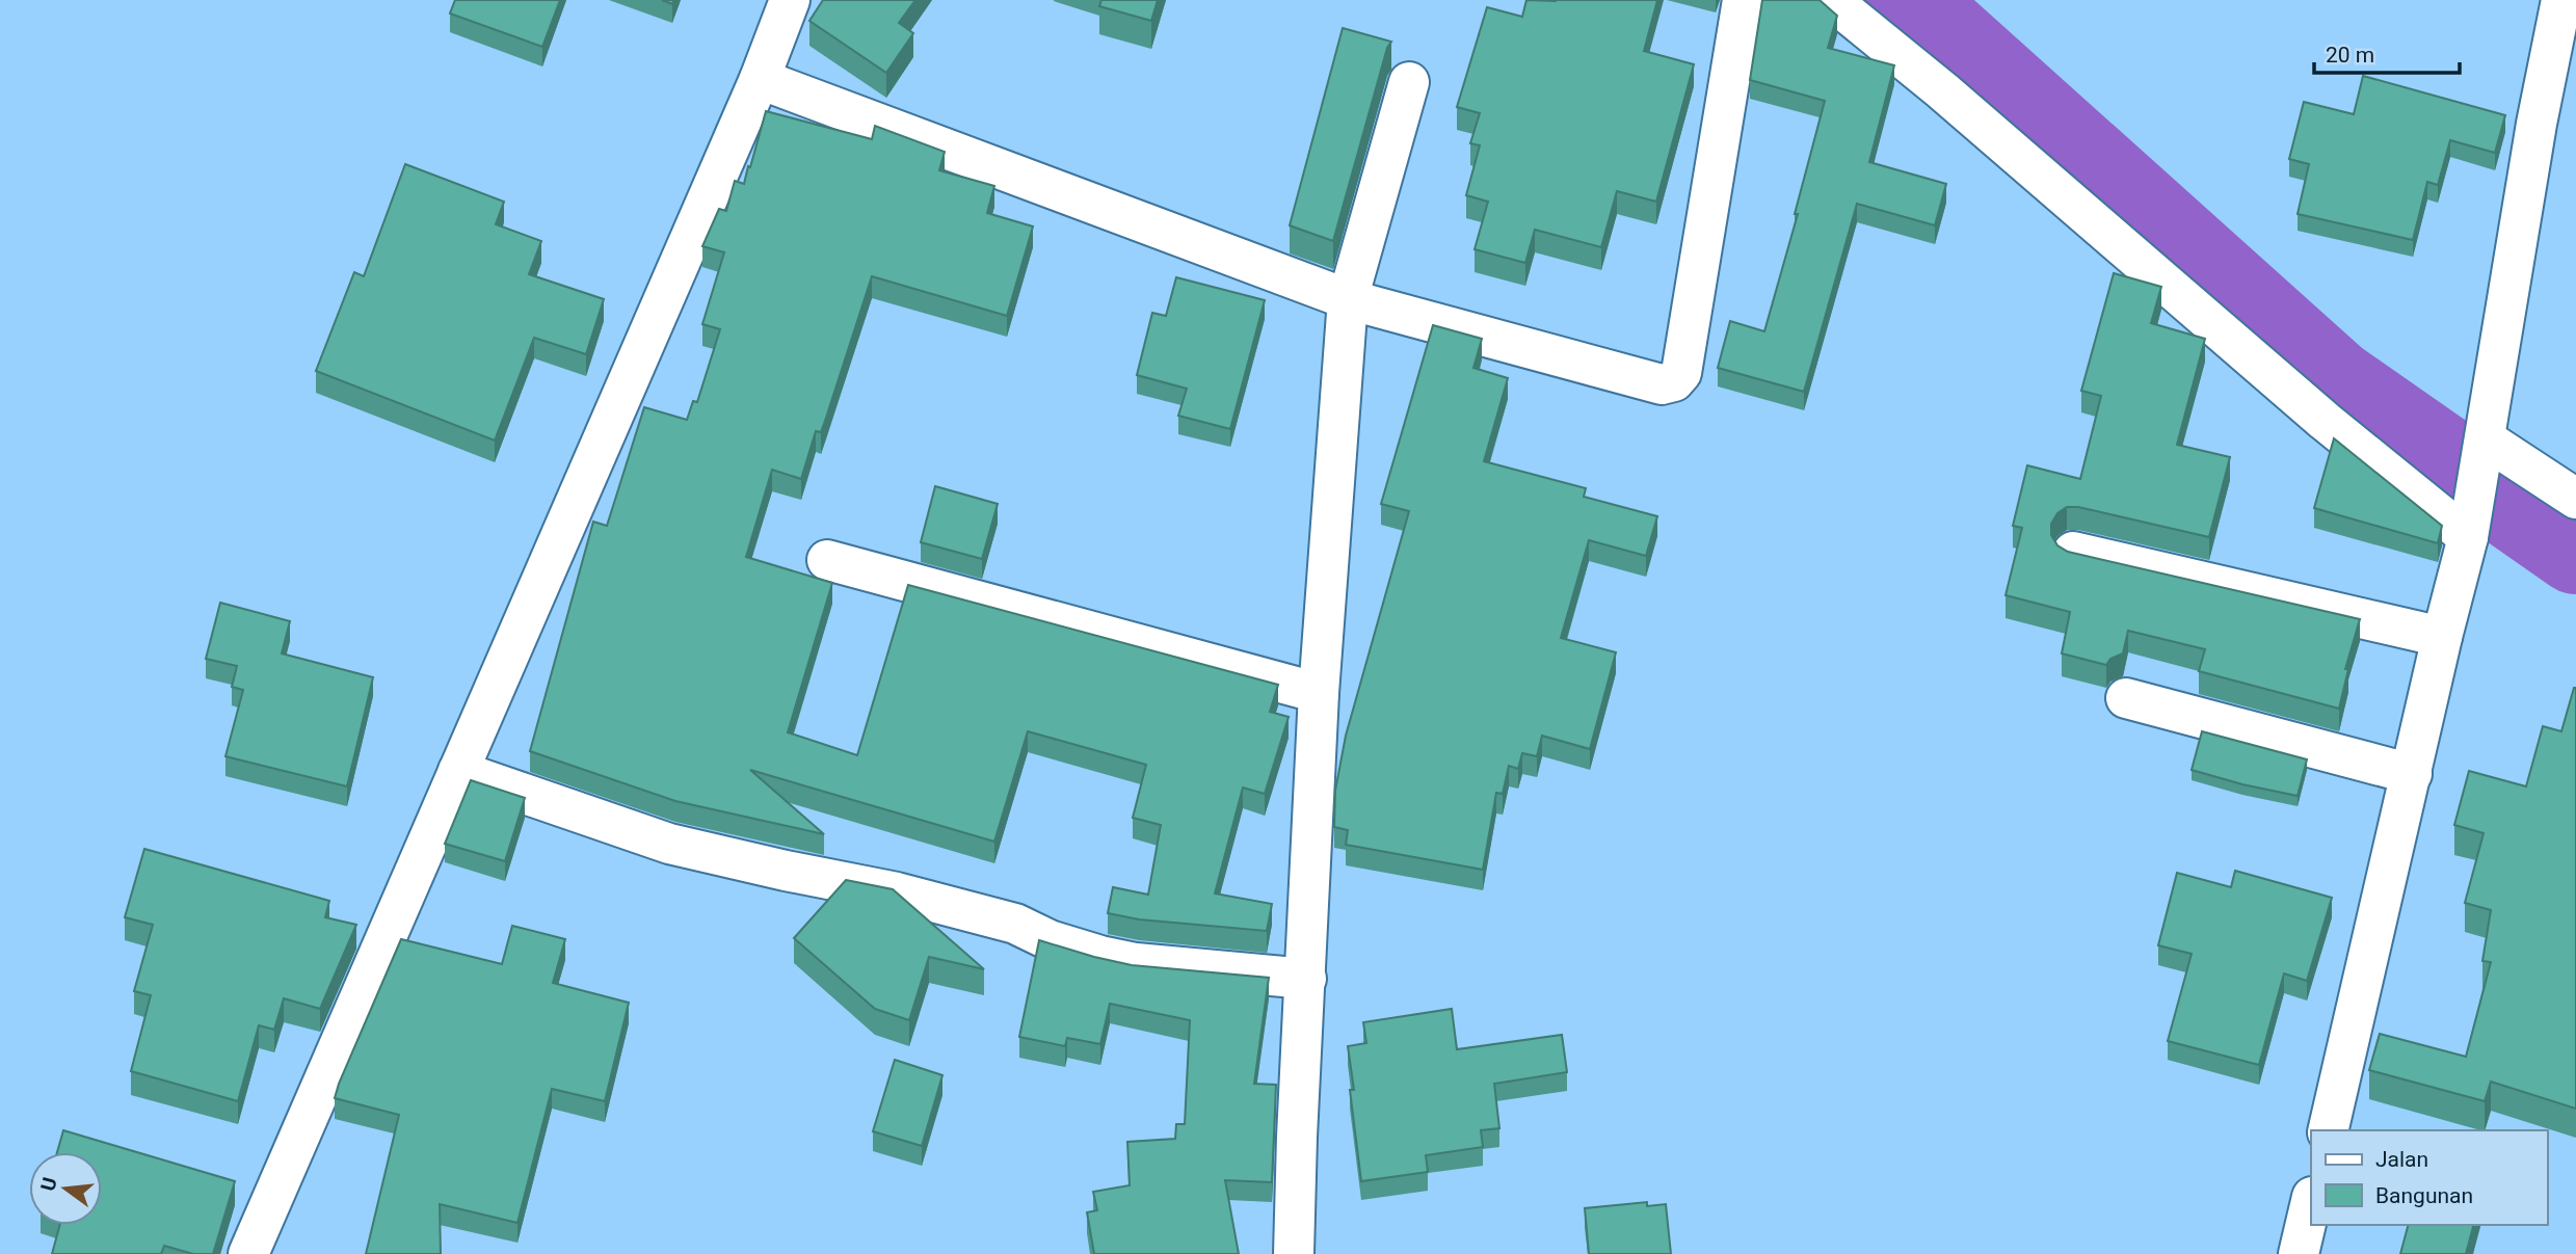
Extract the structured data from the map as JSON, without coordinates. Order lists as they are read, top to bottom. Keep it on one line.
{"legend":["Jalan","Bangunan"],"scale_bar":"20 m","north":"left"}
